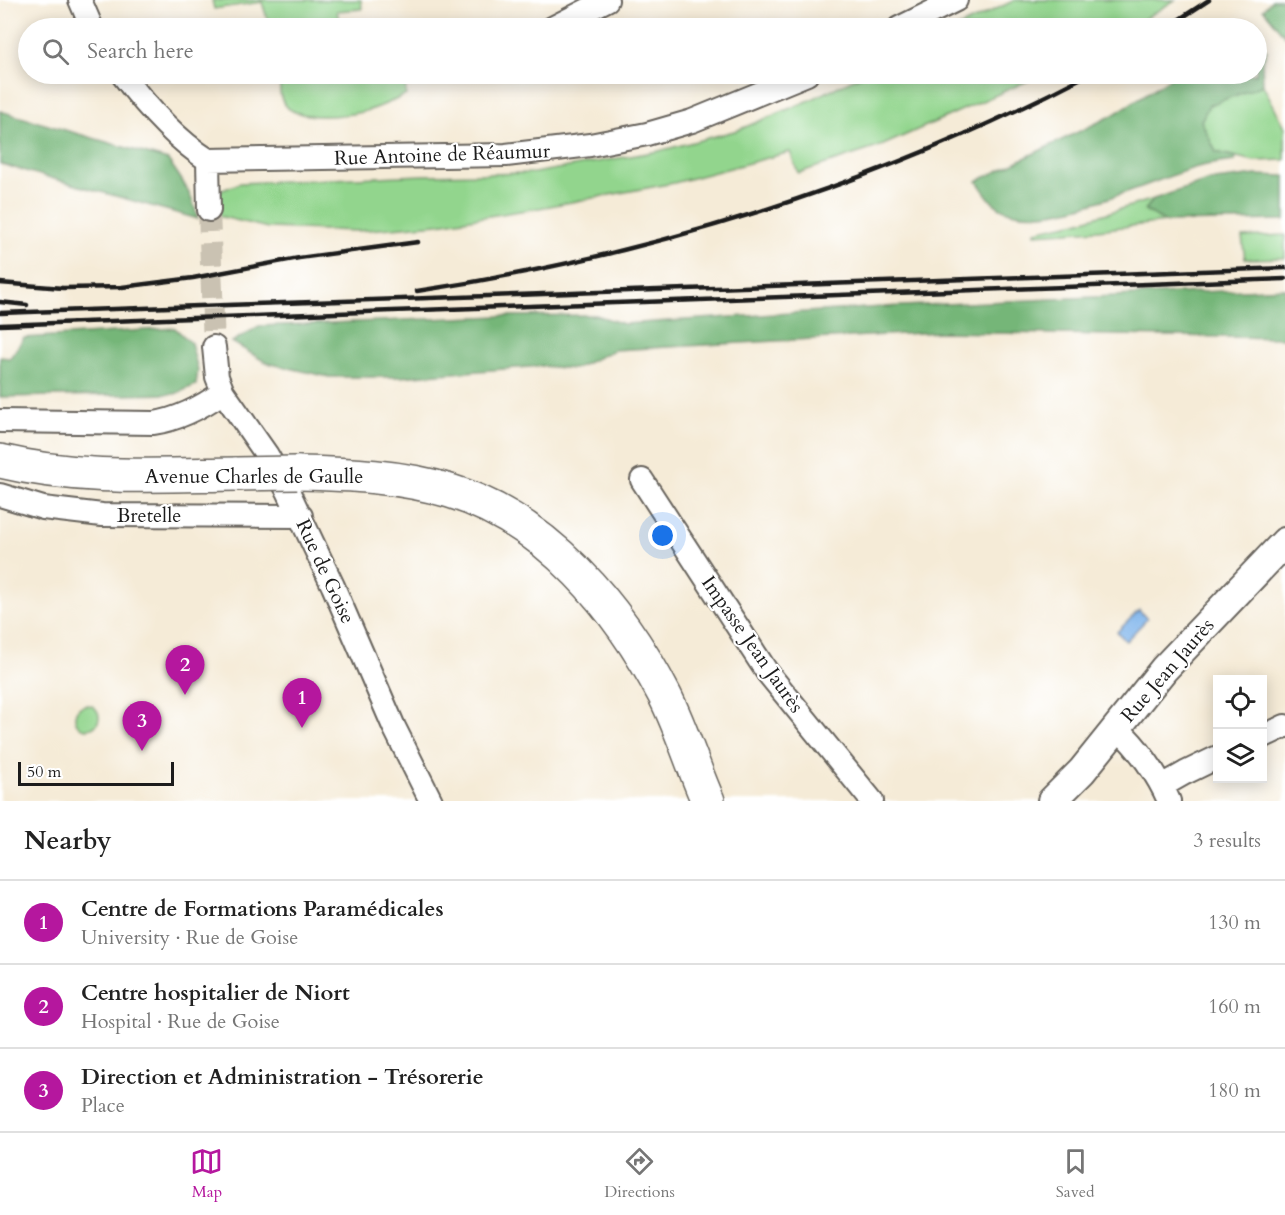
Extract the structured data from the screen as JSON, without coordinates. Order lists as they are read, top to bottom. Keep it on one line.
{"streets":{"main road":["Avenue Charles de Gaulle"],"street":["Rue Antoine de Réaumur","Bretelle","Rue de Goise","Impasse Jean Jaurès","Rue Jean Jaurès"]},"crossings":[["Bretelle","Rue de Goise"]],"scale_bar":"50 m","page":{"search":"Search here","pins":["2","1","3"],"scale":"50 m","heading":["Nearby","3 results"],"list":[{"mark":"1","name":"Centre de Formations Paramédicales","note":"University · Rue de Goise","value":"130 m"},{"mark":"2","name":"Centre hospitalier de Niort","note":"Hospital · Rue de Goise","value":"160 m"},{"mark":"3","name":"Direction et Administration - Trésorerie","note":"Place","value":"180 m"}],"nav":["Map","Directions","Saved"]}}
